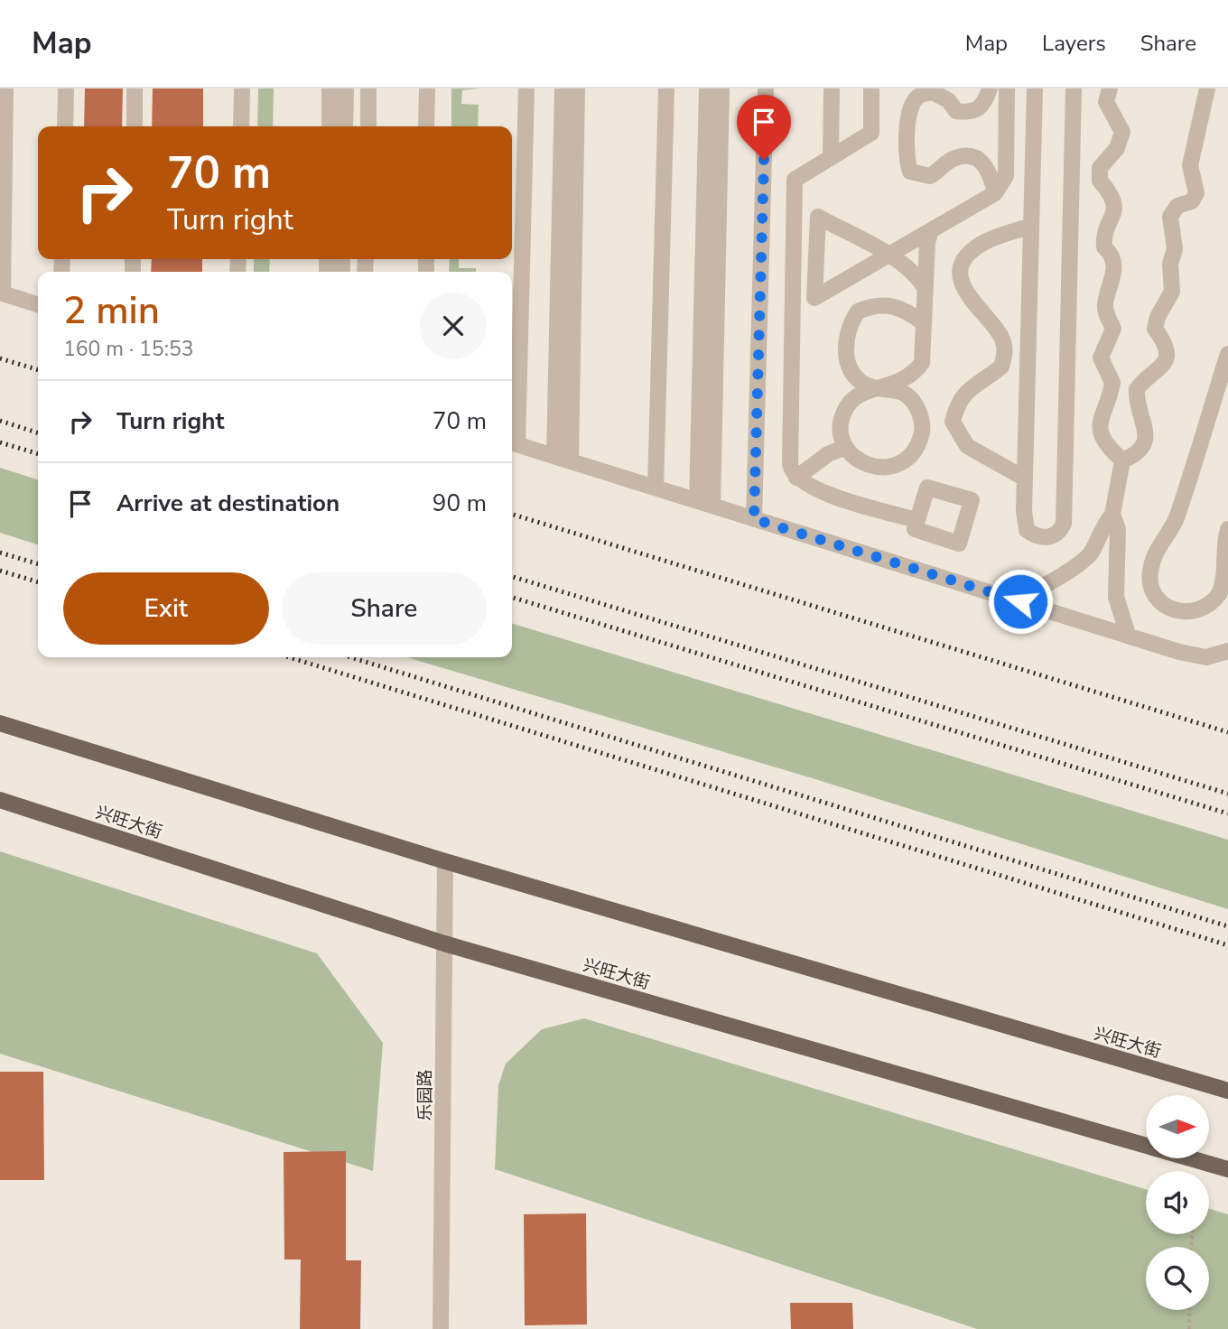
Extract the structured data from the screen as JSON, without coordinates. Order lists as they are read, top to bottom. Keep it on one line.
{"streets":{"main road":["兴旺大街"],"street":["乐园路"]},"crossings":[["兴旺大街","乐园路"]],"north":"right","page":{"header":"Map","nav":["Map","Layers","Share"],"turn":["70 m","Turn right"],"heading":["2 min","160 m · 15:53"],"list":[{"name":"Turn right","value":"70 m"},{"name":"Arrive at destination","value":"90 m"}],"buttons":["Exit","Share"]}}
